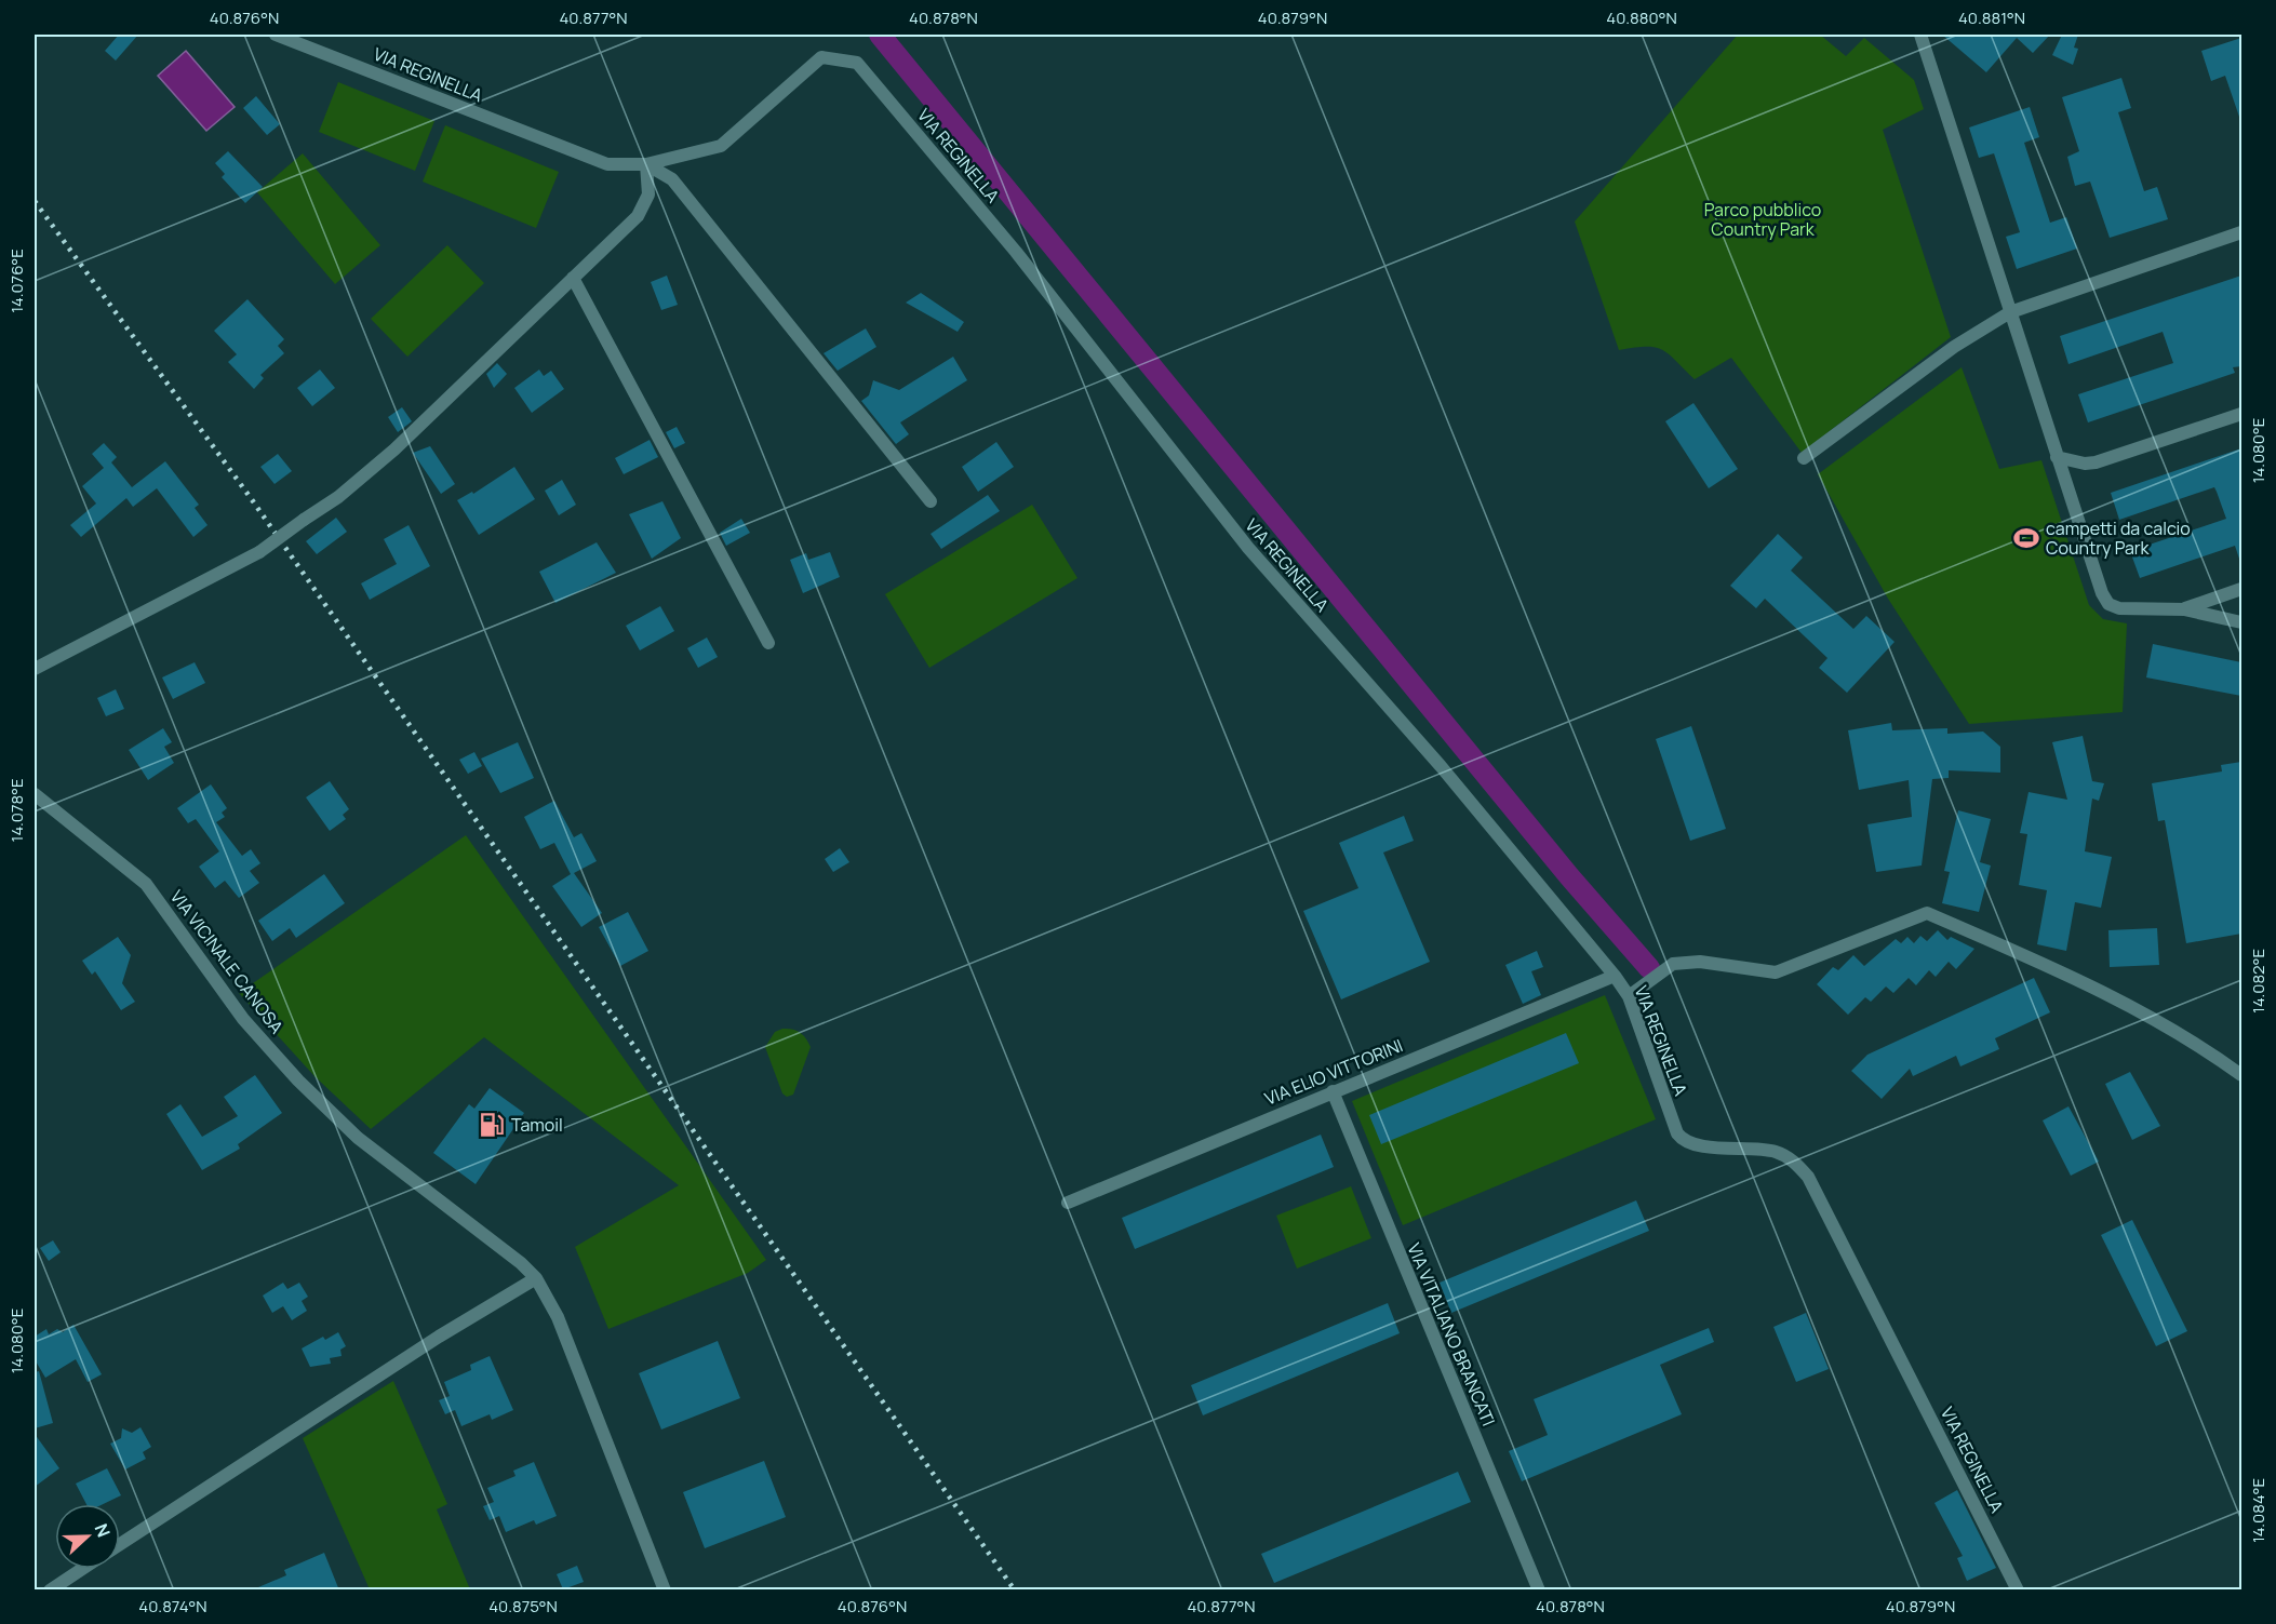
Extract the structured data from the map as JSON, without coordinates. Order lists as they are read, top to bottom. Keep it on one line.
{"streets":{"street":["VIA REGINELLA","VIA VICINALE CANOSA","VIA ELIO VITTORINI","VIA VITALIANO BRANCATI"]},"crossings":[["VIA REGINELLA","VIA ELIO VITTORINI"],["VIA ELIO VITTORINI","VIA VITALIANO BRANCATI"]],"parks":["Parco pubblico Country Park"],"places":{"sports":["campetti da calcio Country Park"],"fuel station":["Tamoil"]},"north":"right","coordinates":["40.876°N","40.877°N","40.878°N","40.879°N","40.880°N","40.881°N","14.076°E","14.080°E","14.078°E","14.082°E","14.084°E","40.874°N","40.875°N"]}
